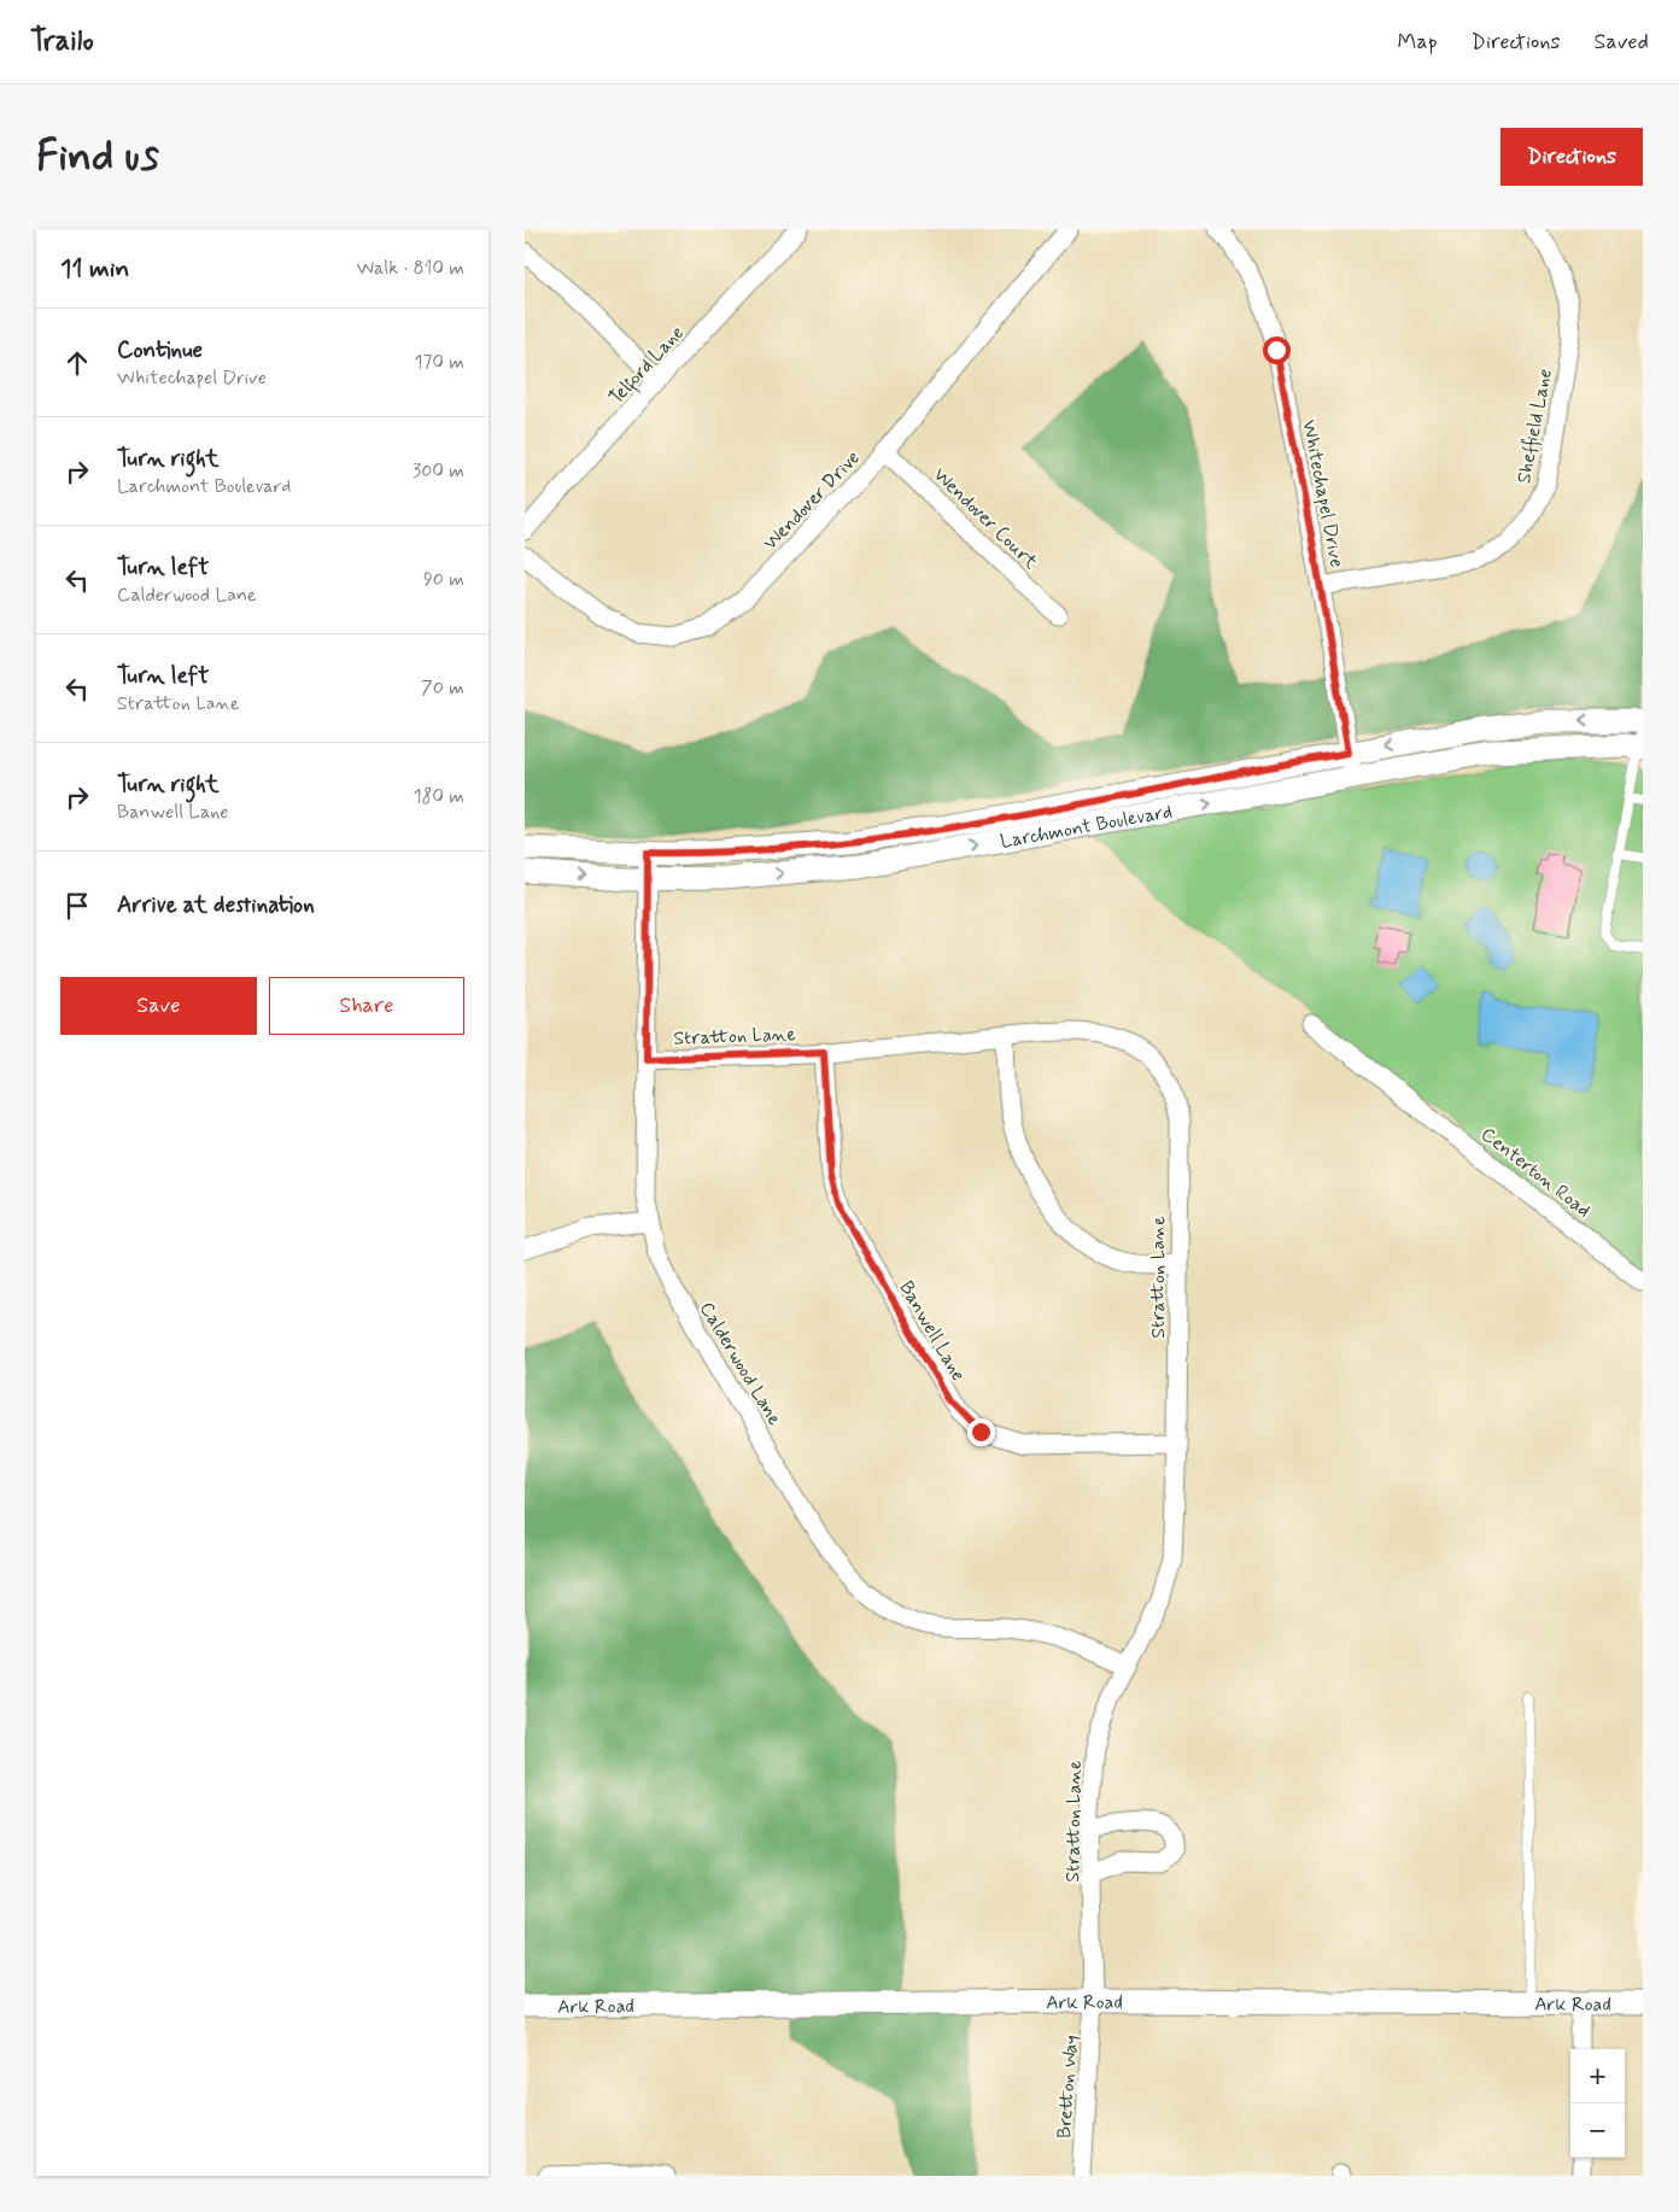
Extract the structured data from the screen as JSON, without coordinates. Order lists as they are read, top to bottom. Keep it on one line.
{"streets":{"street":["Telford Lane","Sheffield Lane","Whitechapel Drive","Wendover Drive","Wendover Court","Larchmont Boulevard","Stratton Lane","Centerton Road","Banwell Lane","Calderwood Lane","Ark Road","Bretton Way"]},"crossings":[["Sheffield Lane","Whitechapel Drive"],["Whitechapel Drive","Larchmont Boulevard"],["Wendover Drive","Wendover Court"],["Larchmont Boulevard","Calderwood Lane"],["Stratton Lane","Banwell Lane"],["Stratton Lane","Calderwood Lane"],["Stratton Lane","Ark Road"],["Stratton Lane","Bretton Way"],["Ark Road","Bretton Way"]],"page":{"header":"Trailo","nav":["Map","Directions","Saved"],"buttons":["Directions",["Save","Share"]],"title":"Find us","heading":["11 min","Walk · 810 m"],"list":[["Continue","Whitechapel Drive","170 m"],["Turn right","Larchmont Boulevard","300 m"],["Turn left","Calderwood Lane","90 m"],["Turn left","Stratton Lane","70 m"],["Turn right","Banwell Lane","180 m"],"Arrive at destination"],"map_buttons":["+","−"]}}
